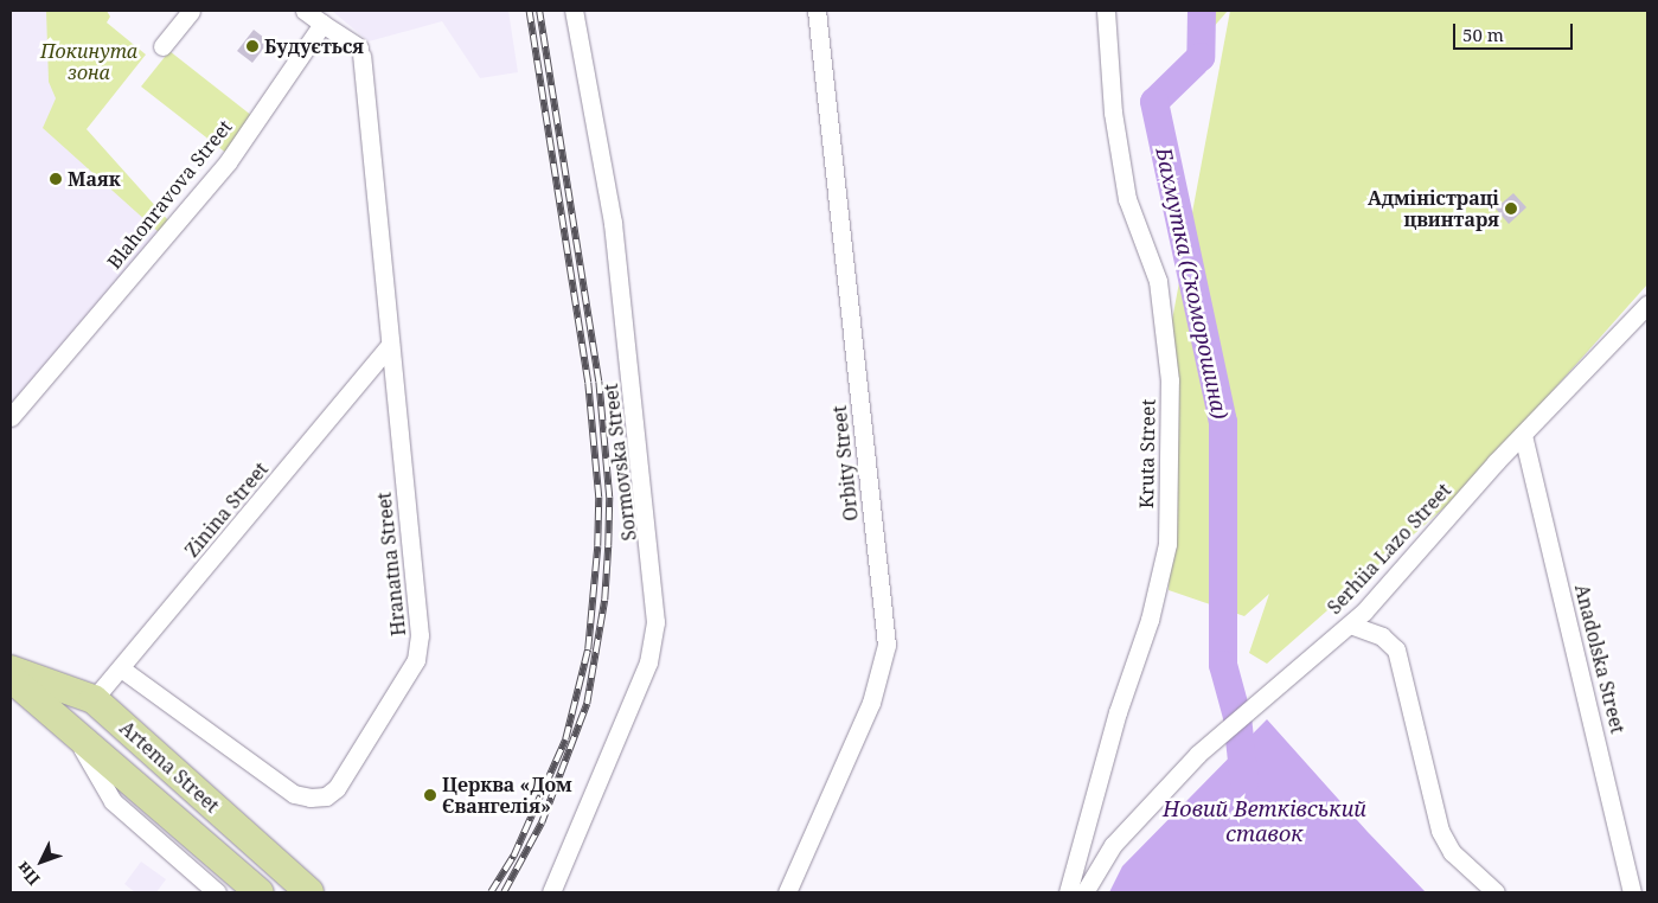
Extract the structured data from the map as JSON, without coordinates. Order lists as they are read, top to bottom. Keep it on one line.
{"streets":{"main road":["Artema Street"],"street":["Blahonravova Street","Kruta Street","Sormovska Street","Orbity Street","Zinina Street","Serhiia Lazo Street","Hranatna Street","Anadolska Street"]},"crossings":[["Blahonravova Street","Hranatna Street"],["Zinina Street","Hranatna Street"],["Zinina Street","Artema Street"],["Serhiia Lazo Street","Anadolska Street"]],"water":["Бахмутка (Скоморошина)","Новий Ветківський ставок"],"parks":["Покинута зона"],"places":["Будується","Маяк","Адміністраці цвинтаря","Церква «Дом Євангелія»"],"scale_bar":"50 m","north":"bottom left"}
